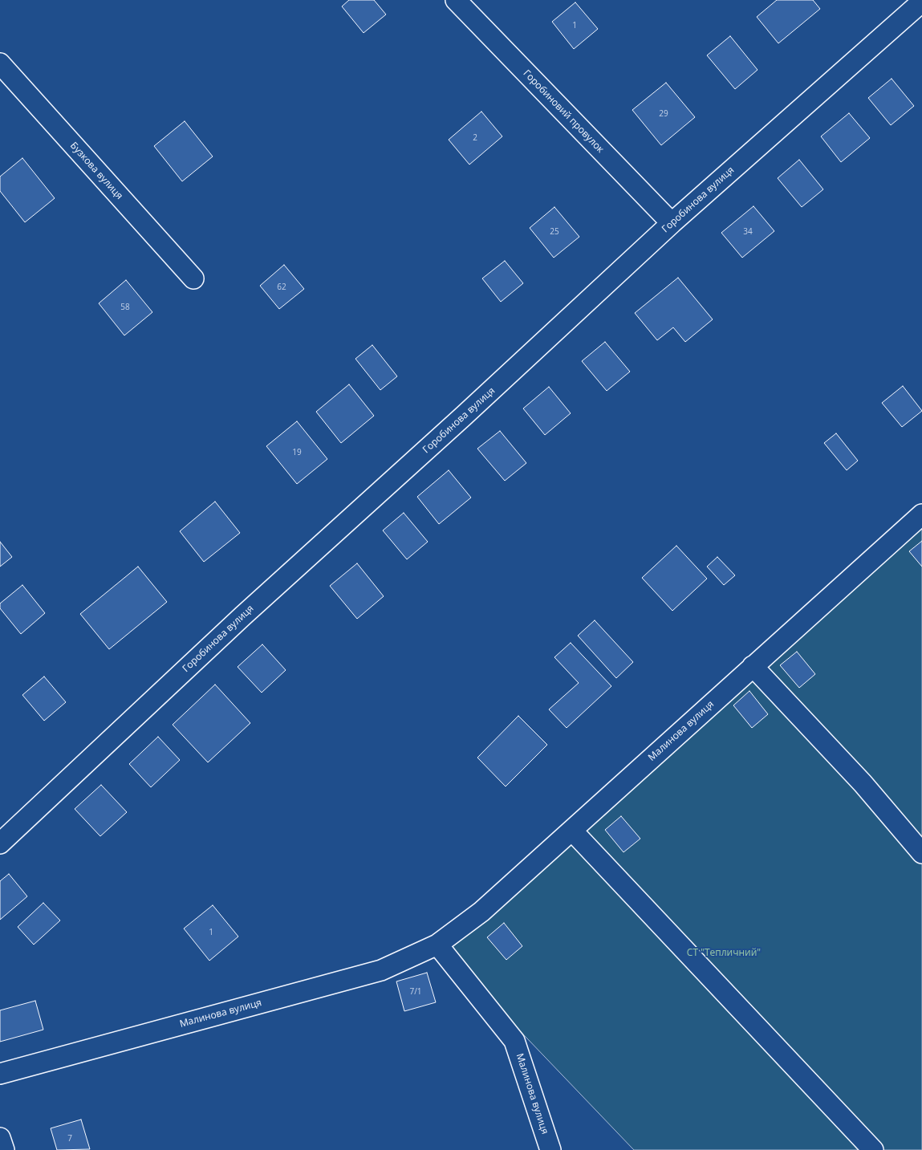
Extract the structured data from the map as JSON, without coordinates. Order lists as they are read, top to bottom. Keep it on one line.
{"streets":{"street":["Горобиновий провулок","Бузкова вулиця","Горобинова вулиця","Малинова вулиця"]},"crossings":[["Горобиновий провулок","Горобинова вулиця"]],"parks":["СТ \"Тепличний\""],"house_numbers":["1","29","2","25","34","62","58","19","1","7/1","7"]}
